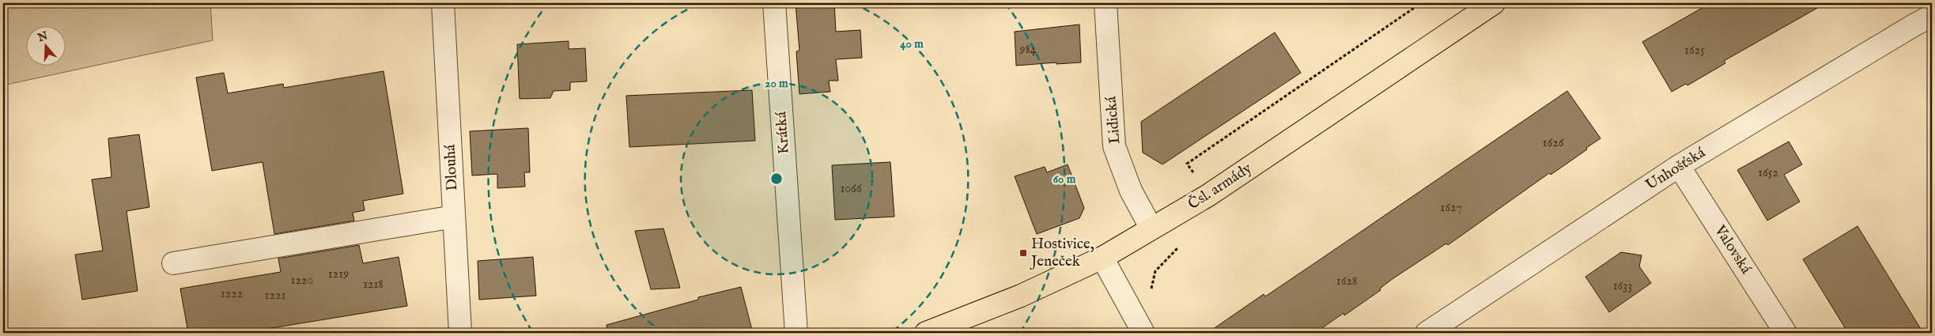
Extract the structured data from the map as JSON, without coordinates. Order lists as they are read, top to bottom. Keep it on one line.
{"streets":{"main road":["Čsl. armády"],"street":["Lidická","Krátká","Dlouhá","Unhošťská","Valovská"]},"crossings":[["Lidická","Čsl. armády"],["Unhošťská","Valovská"]],"places":{"transit":["Hostivice, Jeneček"]},"house_numbers":["984","1625","1626","1652","1066","1627","1219","1220","1628","1218","1633","1222","1221"],"north":"top","rings":["40 m","20 m","60 m"]}
